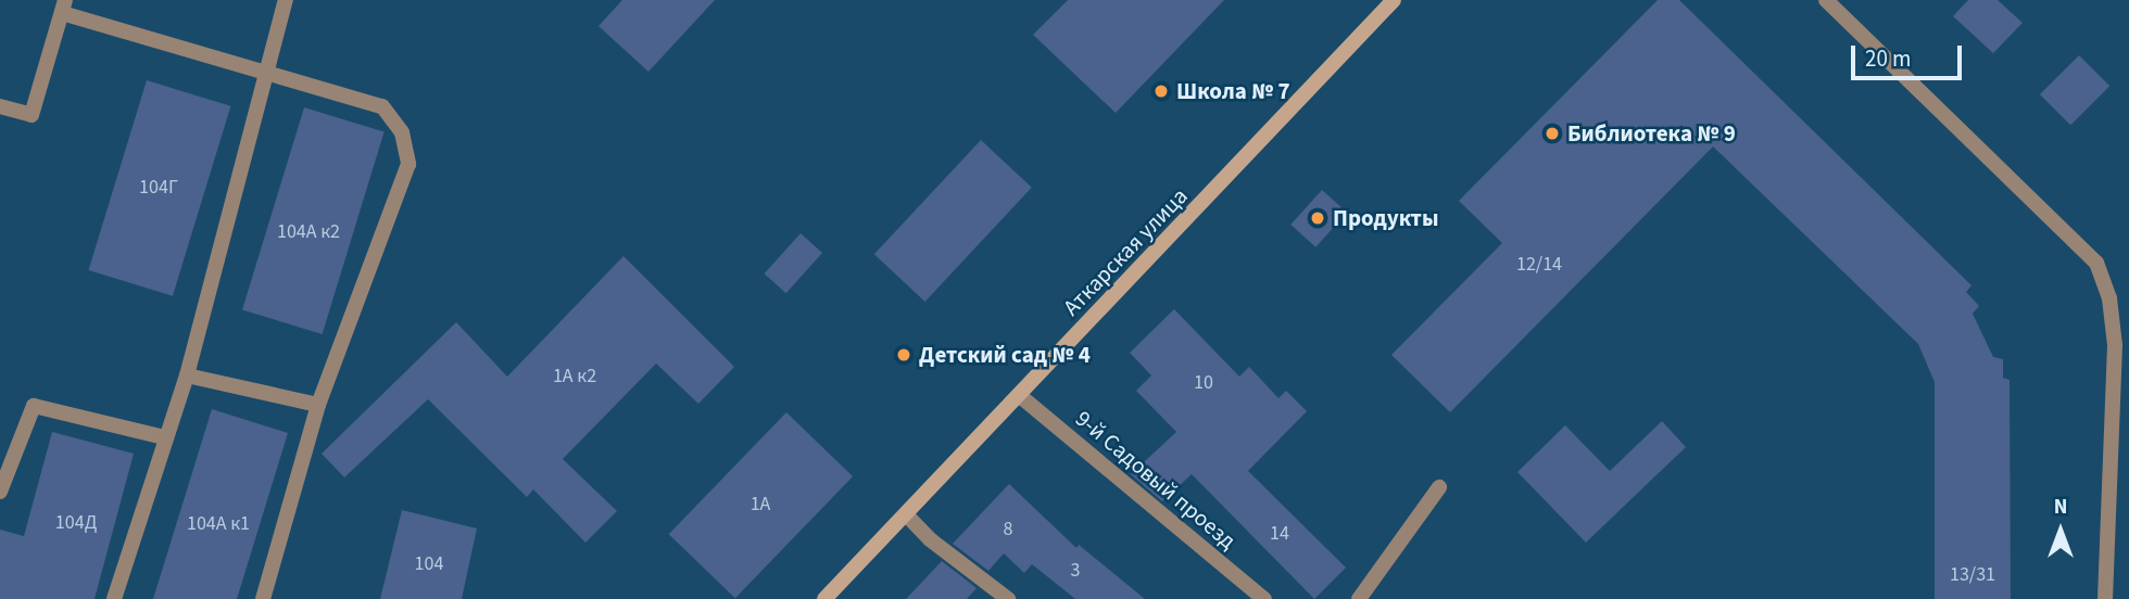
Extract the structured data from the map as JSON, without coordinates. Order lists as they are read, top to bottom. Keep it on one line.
{"streets":{"main road":["Аткарская улица"],"street":["9-й Садовый проезд"]},"crossings":[["Аткарская улица","9-й Садовый проезд"]],"places":["Школа № 7","Библиотека № 9","Продукты","Детский сад № 4"],"house_numbers":["104Г","104А к2","12/14","1А к2","10","1А","104Д","104А к1","8","14","104","3","13/31"],"scale_bar":"20 m","north":"top"}
